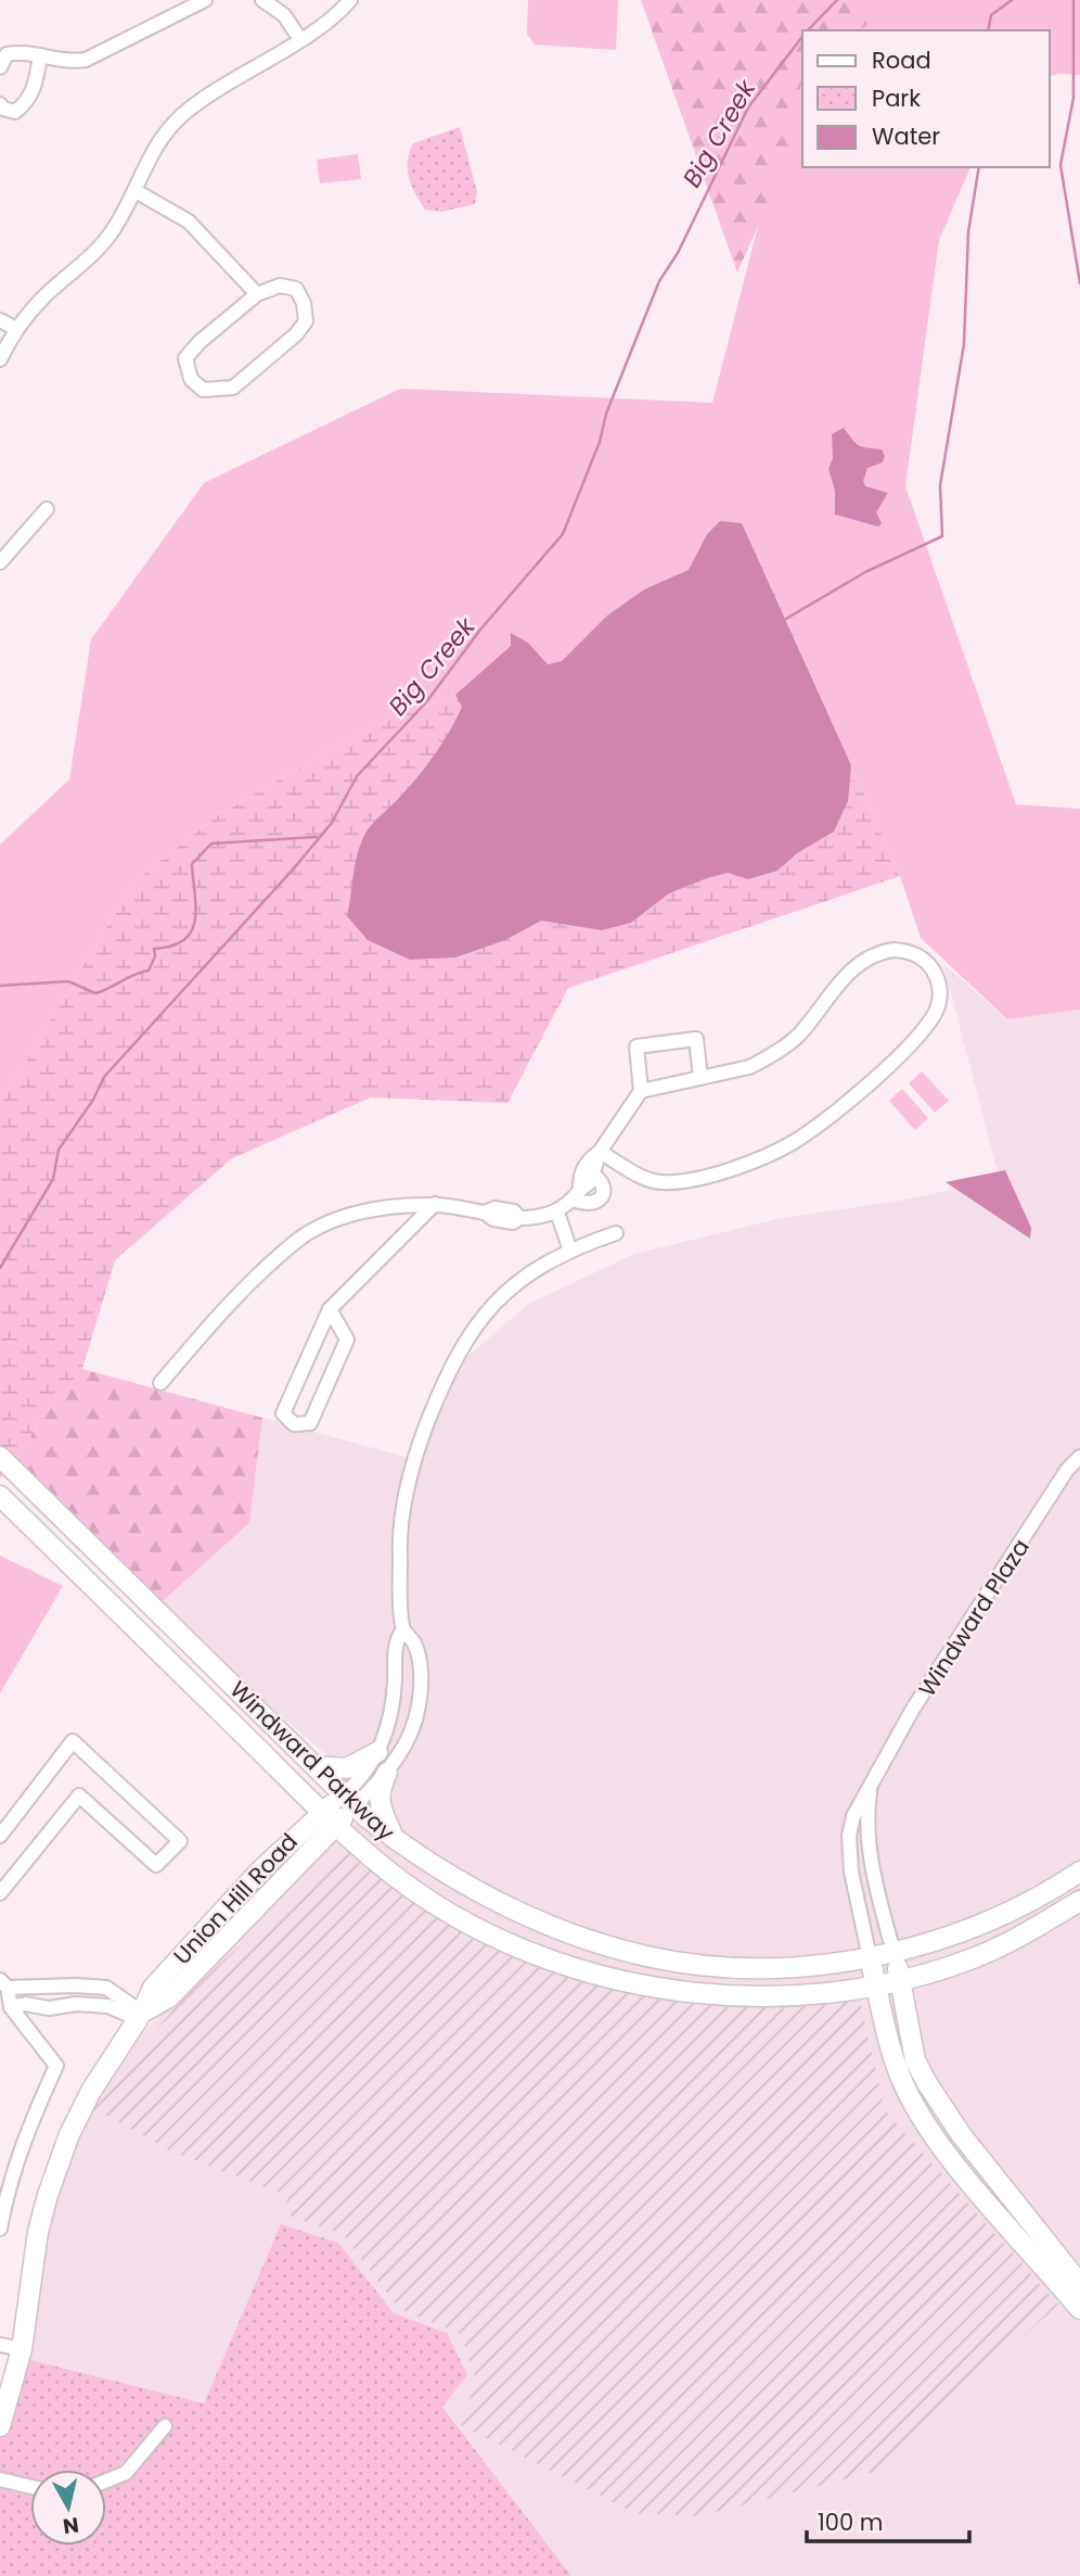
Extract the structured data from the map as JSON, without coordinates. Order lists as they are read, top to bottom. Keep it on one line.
{"streets":{"main road":["Windward Parkway","Union Hill Road"],"street":["Windward Plaza"]},"crossings":[["Windward Plaza","Windward Parkway"],["Windward Parkway","Union Hill Road"]],"water":["Big Creek"],"legend":["Road","Park","Water"],"scale_bar":"100 m","north":"bottom"}
